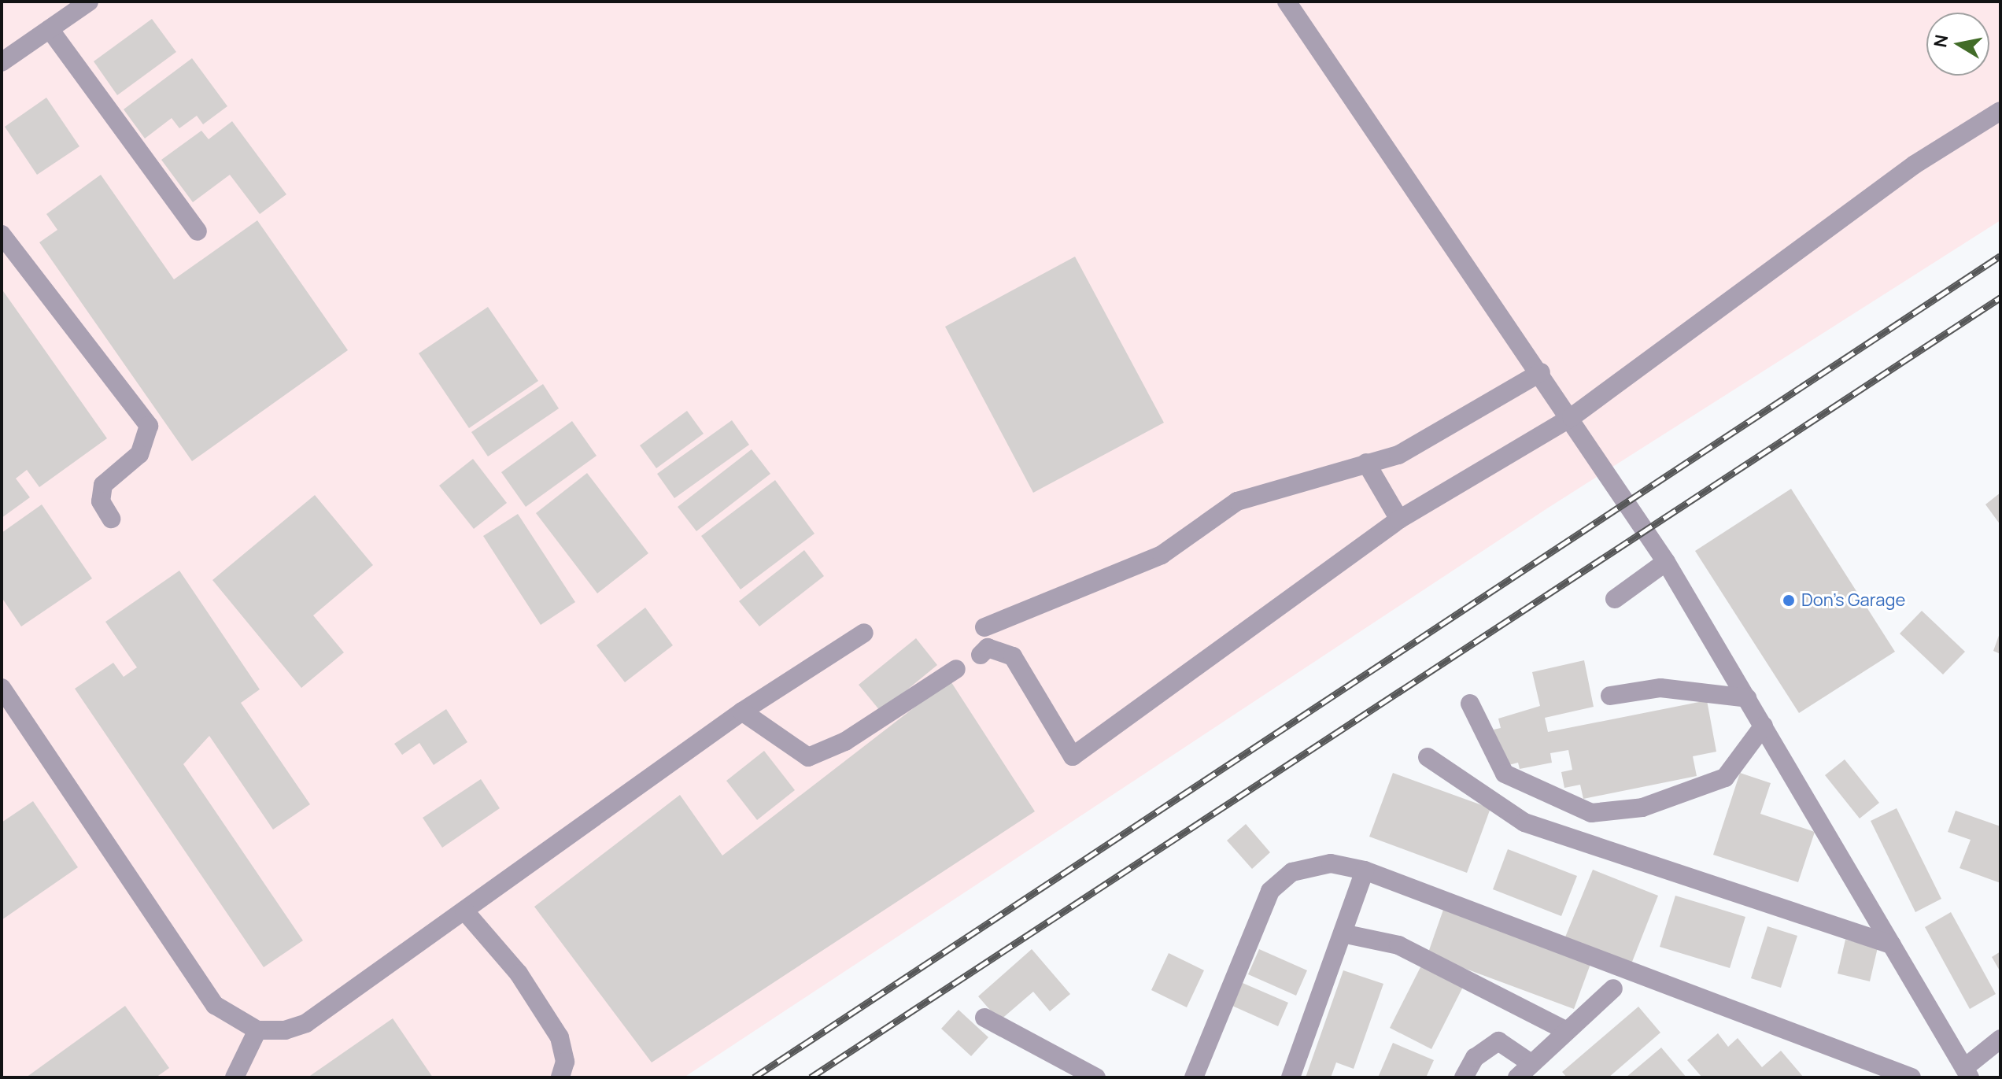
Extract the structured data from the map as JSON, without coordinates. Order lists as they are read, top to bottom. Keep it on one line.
{"places":["Don’s Garage"],"north":"left"}
